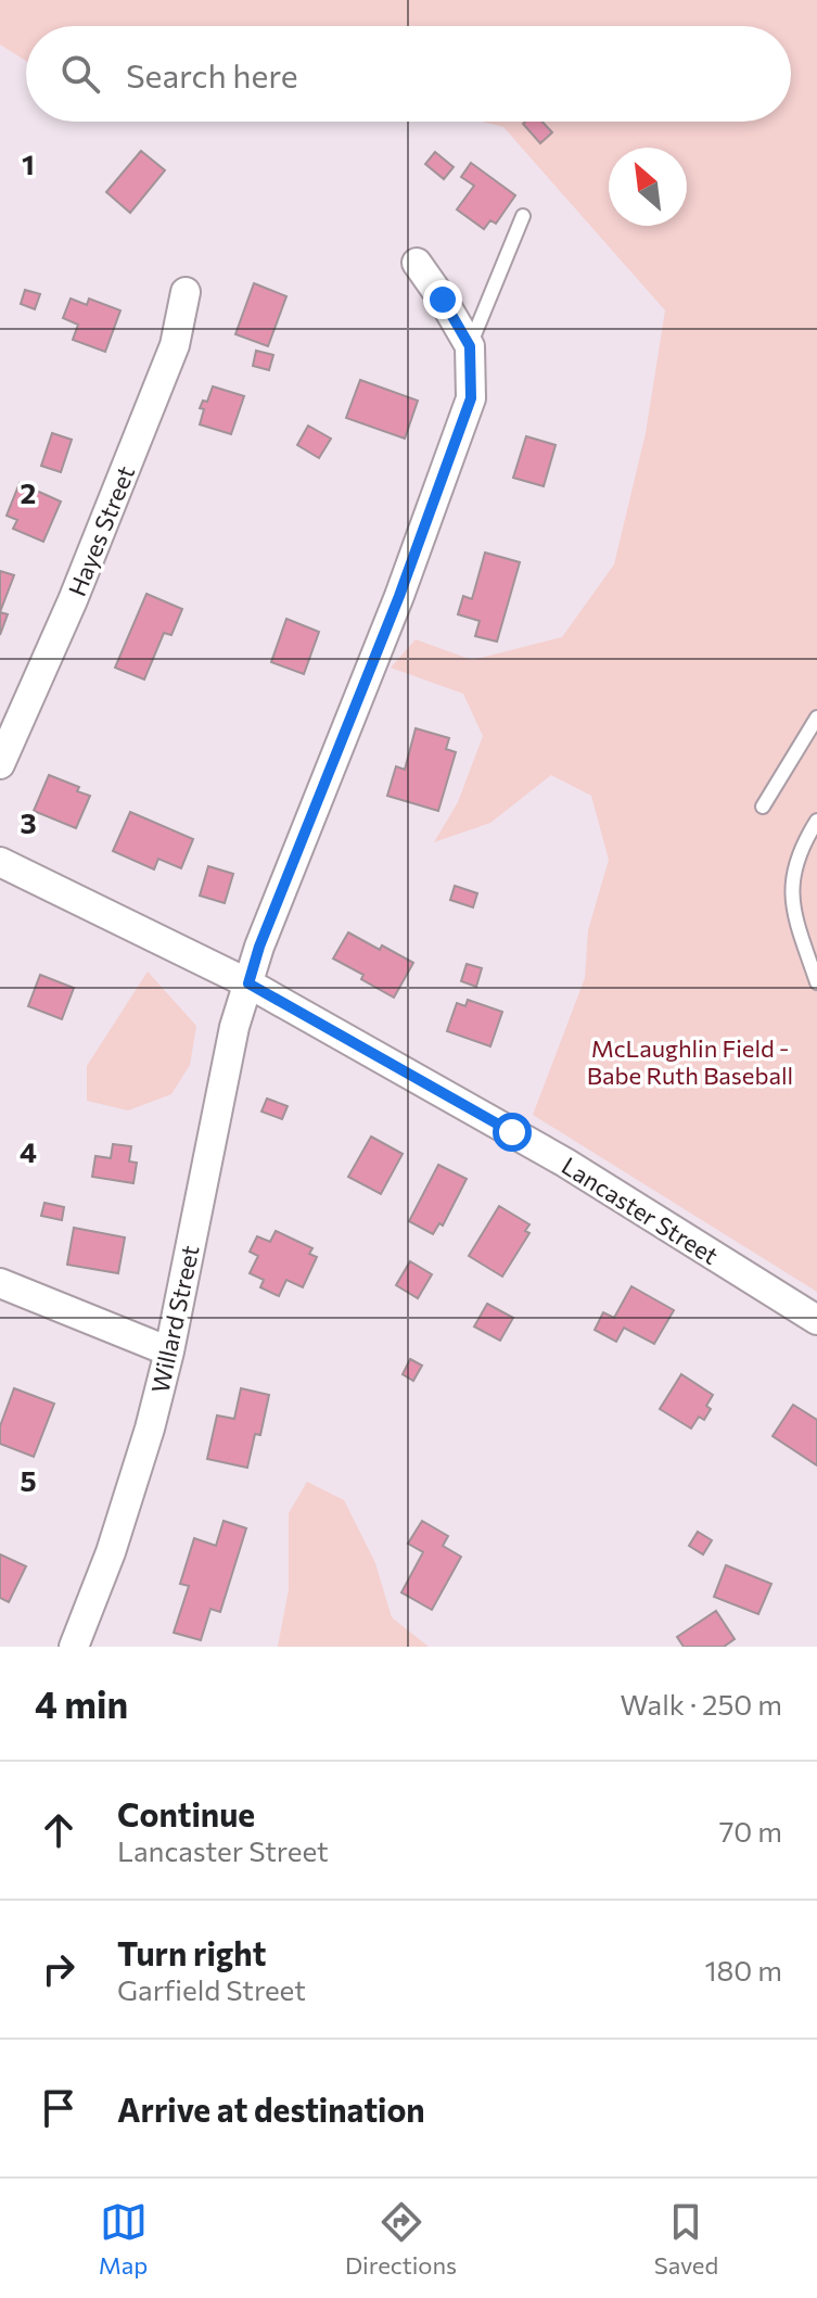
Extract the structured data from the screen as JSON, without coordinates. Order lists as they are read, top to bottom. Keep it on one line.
{"streets":{"street":["Hayes Street","Lancaster Street","Willard Street"]},"crossings":[["Lancaster Street","Willard Street"]],"parks":["McLaughlin Field - Babe Ruth Baseball"],"north":"top left","page":{"search":"Search here","heading":["4 min","Walk · 250 m"],"list":[["Continue","Lancaster Street","70 m"],["Turn right","Garfield Street","180 m"],"Arrive at destination"],"nav":["Map","Directions","Saved"]},"grid":{"rows":["1","2","3","4","5"]}}
